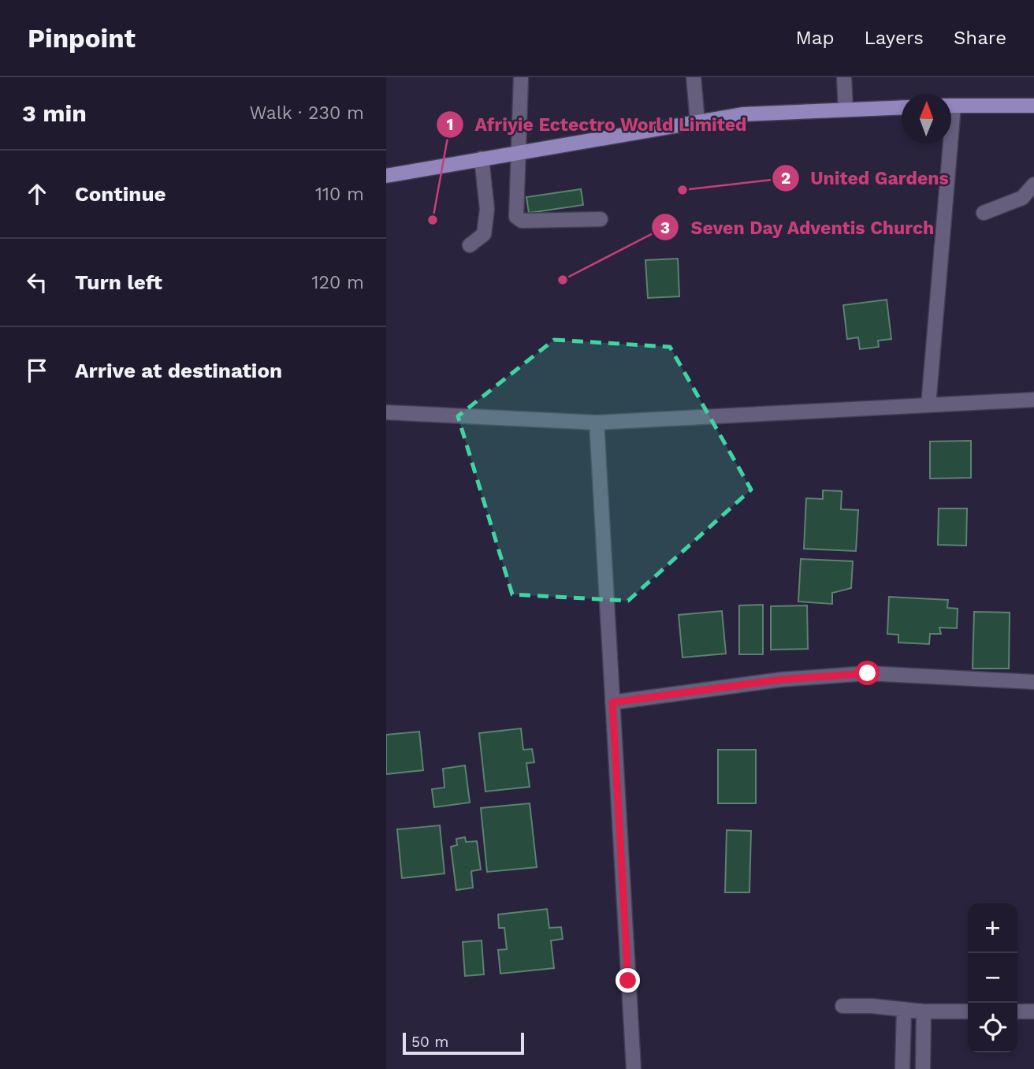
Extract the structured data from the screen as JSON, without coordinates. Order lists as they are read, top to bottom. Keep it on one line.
{"places":["United Gardens","Afriyie Ectectro World Limited","Seven Day Adventis Church"],"scale_bar":"50 m","north":"top","page":{"header":"Pinpoint","nav":["Map","Layers","Share"],"heading":["3 min","Walk · 230 m"],"list":[["Continue","110 m"],["Turn left","120 m"],"Arrive at destination"],"map_buttons":["+","−"],"scale":"50 m"}}
